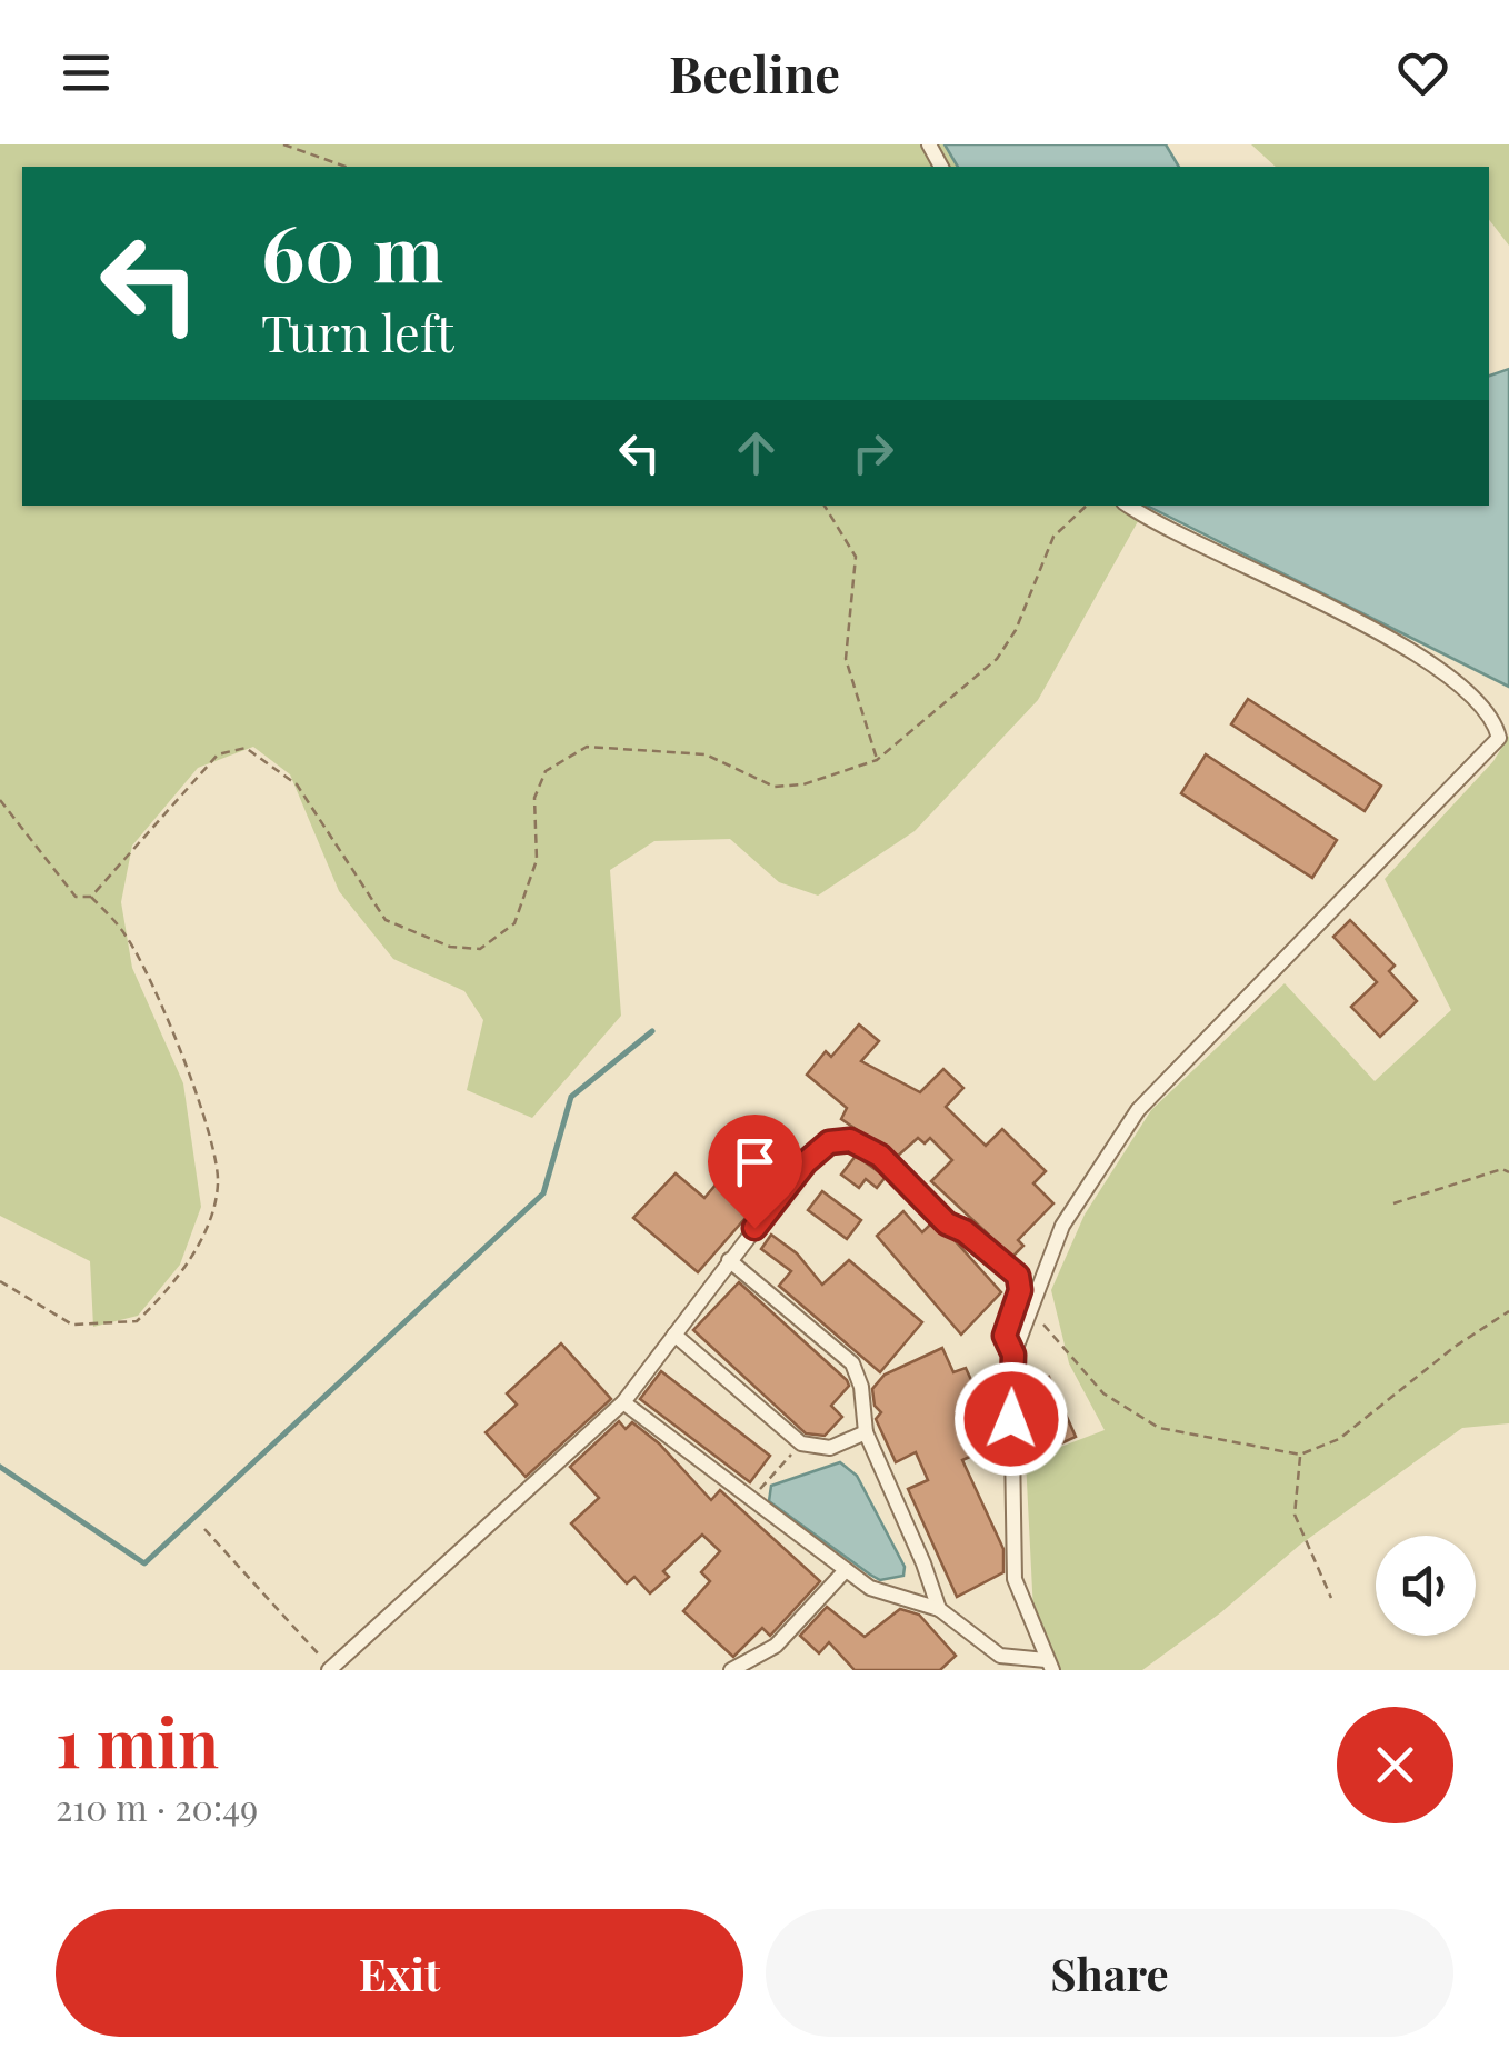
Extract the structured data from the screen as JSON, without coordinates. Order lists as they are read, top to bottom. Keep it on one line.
{"page":{"header":"Beeline","turn":["60 m","Turn left"],"heading":["1 min","210 m · 20:49"],"buttons":["Exit","Share"]}}
